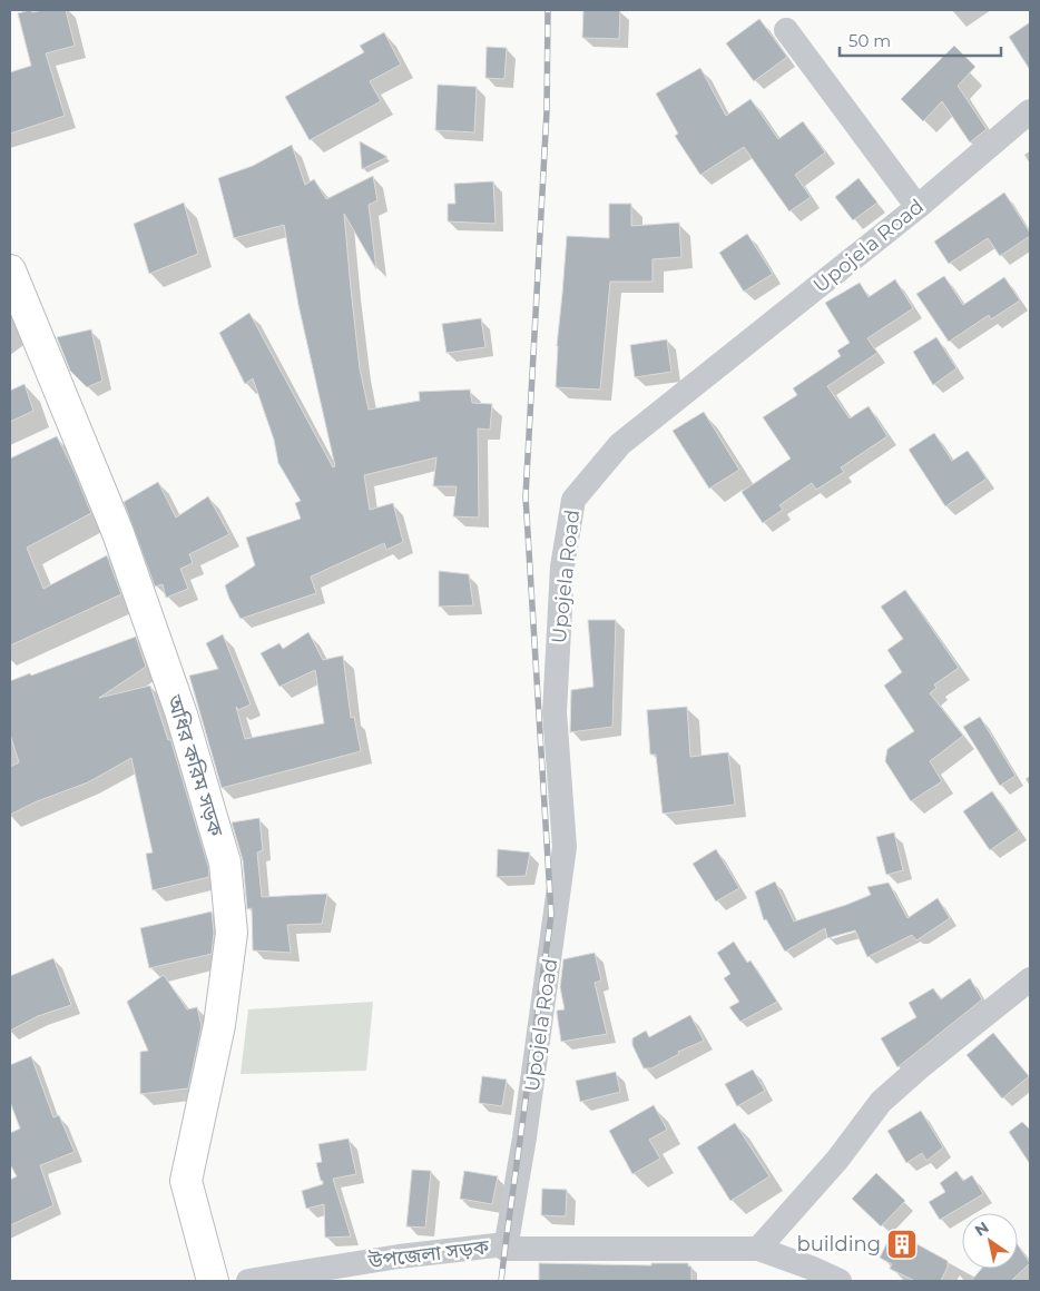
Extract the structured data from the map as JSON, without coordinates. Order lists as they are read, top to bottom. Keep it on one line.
{"streets":{"main road":["অধির করিম সড়ক"],"street":["Upojela Road","উপজেলা সড়ক"]},"crossings":[["Upojela Road","উপজেলা সড়ক"]],"places":{"building":["building"]},"scale_bar":"50 m","north":"top left"}
